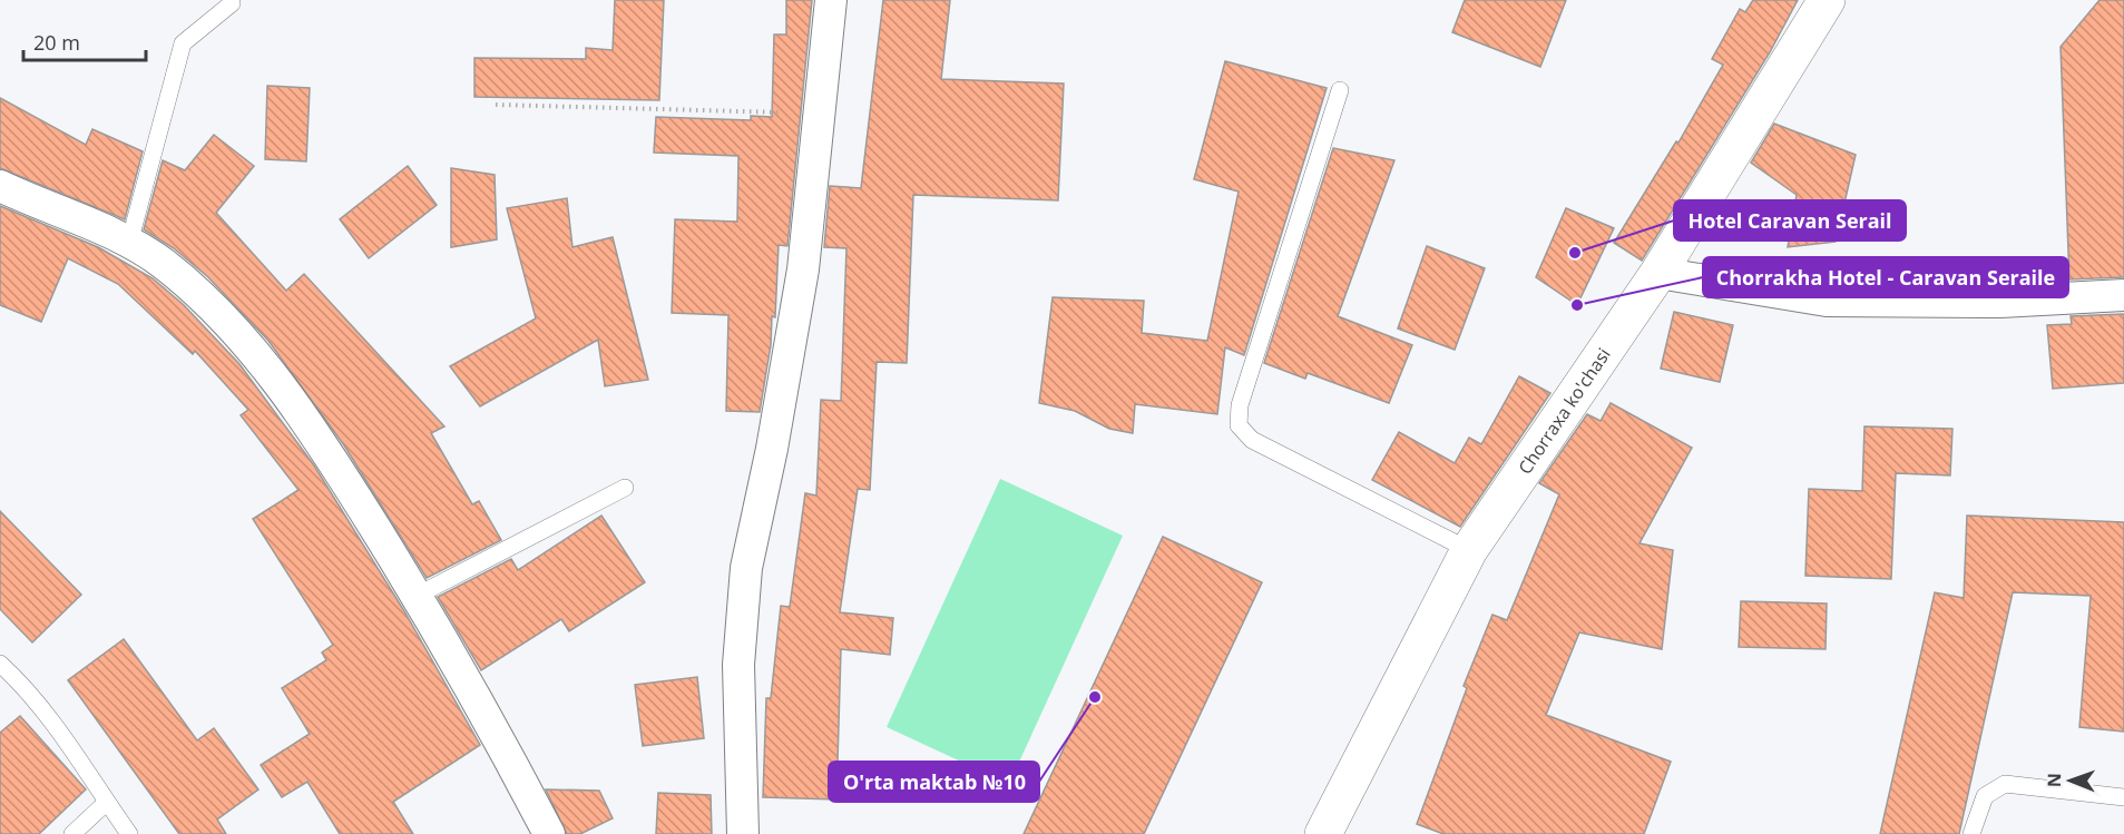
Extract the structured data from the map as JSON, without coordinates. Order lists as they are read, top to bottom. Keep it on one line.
{"streets":{"street":["Chorraxa ko'chasi"]},"places":["Hotel Caravan Serail","Chorrakha Hotel - Caravan Seraile","O'rta maktab №10"],"scale_bar":"20 m","north":"left"}
